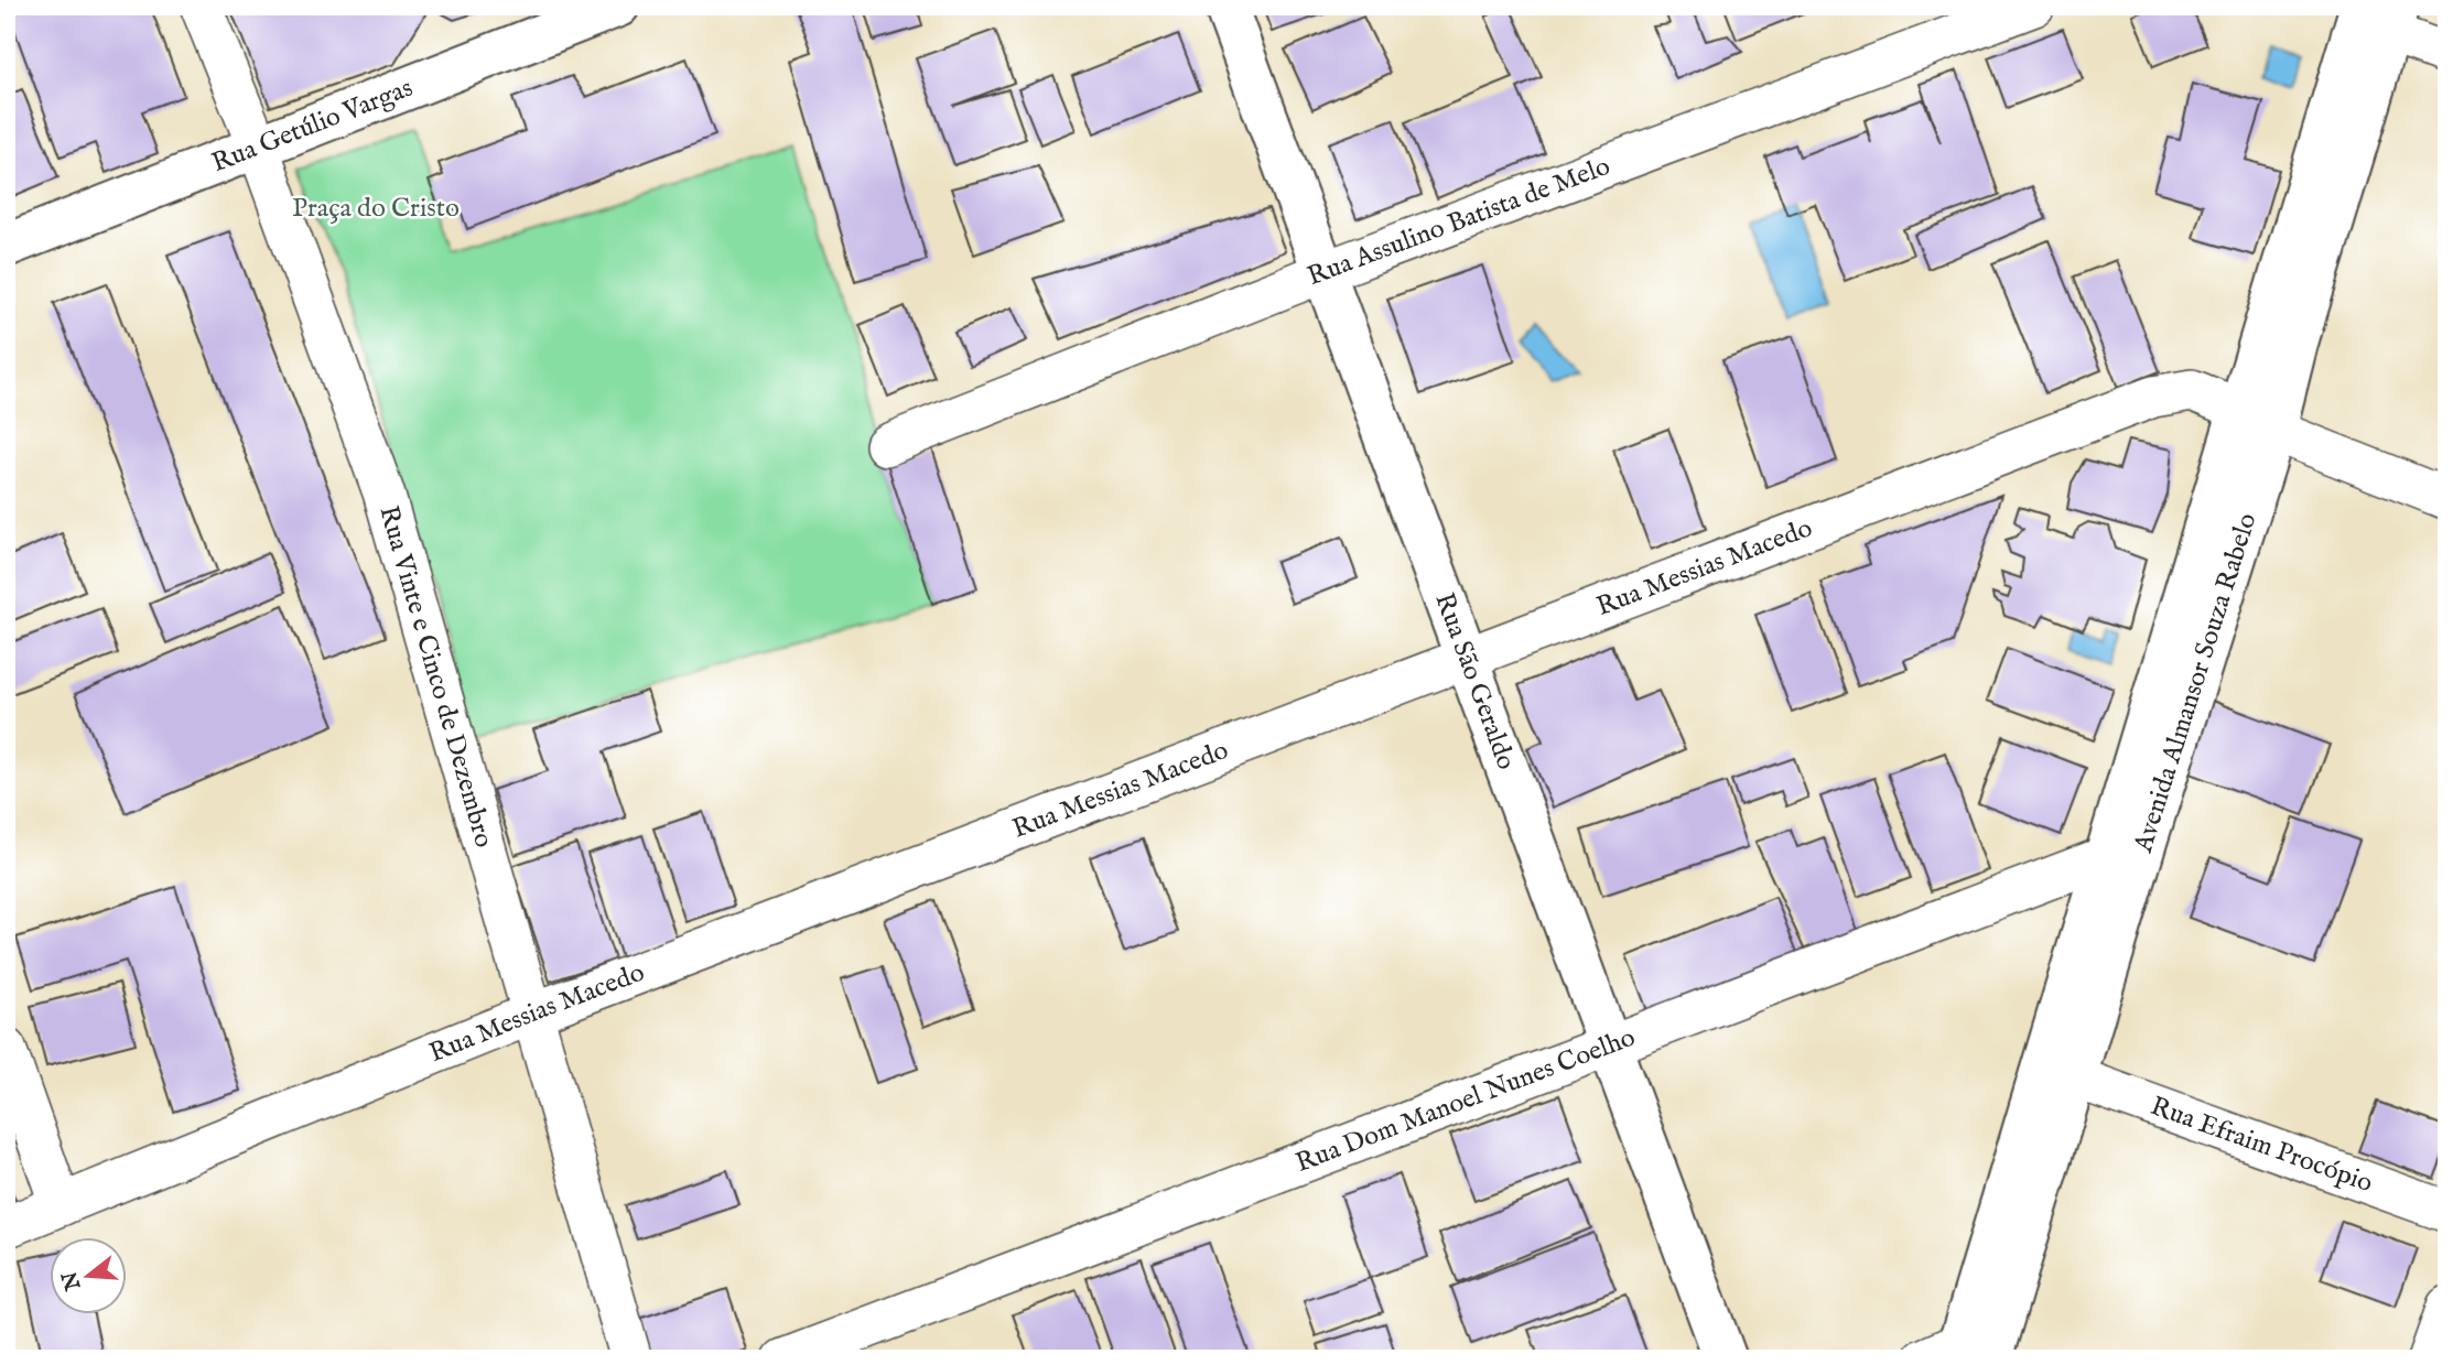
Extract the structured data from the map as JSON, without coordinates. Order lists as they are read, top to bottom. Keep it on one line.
{"streets":{"street":["Rua Getúlio Vargas","Rua Assulino Batista de Melo","Rua Messias Macedo","Rua Vinte e Cinco de Dezembro","Rua São Geraldo","Avenida Almansor Souza Rabelo","Rua Dom Manoel Nunes Coelho","Rua Efraim Procópio"]},"crossings":[["Rua Getúlio Vargas","Rua Vinte e Cinco de Dezembro"],["Rua Assulino Batista de Melo","Rua São Geraldo"],["Rua Messias Macedo","Rua Vinte e Cinco de Dezembro"],["Rua Messias Macedo","Rua São Geraldo"],["Rua Messias Macedo","Avenida Almansor Souza Rabelo"],["Rua São Geraldo","Rua Dom Manoel Nunes Coelho"],["Avenida Almansor Souza Rabelo","Rua Dom Manoel Nunes Coelho"],["Avenida Almansor Souza Rabelo","Rua Efraim Procópio"]],"parks":["Praça do Cristo"],"north":"left"}
